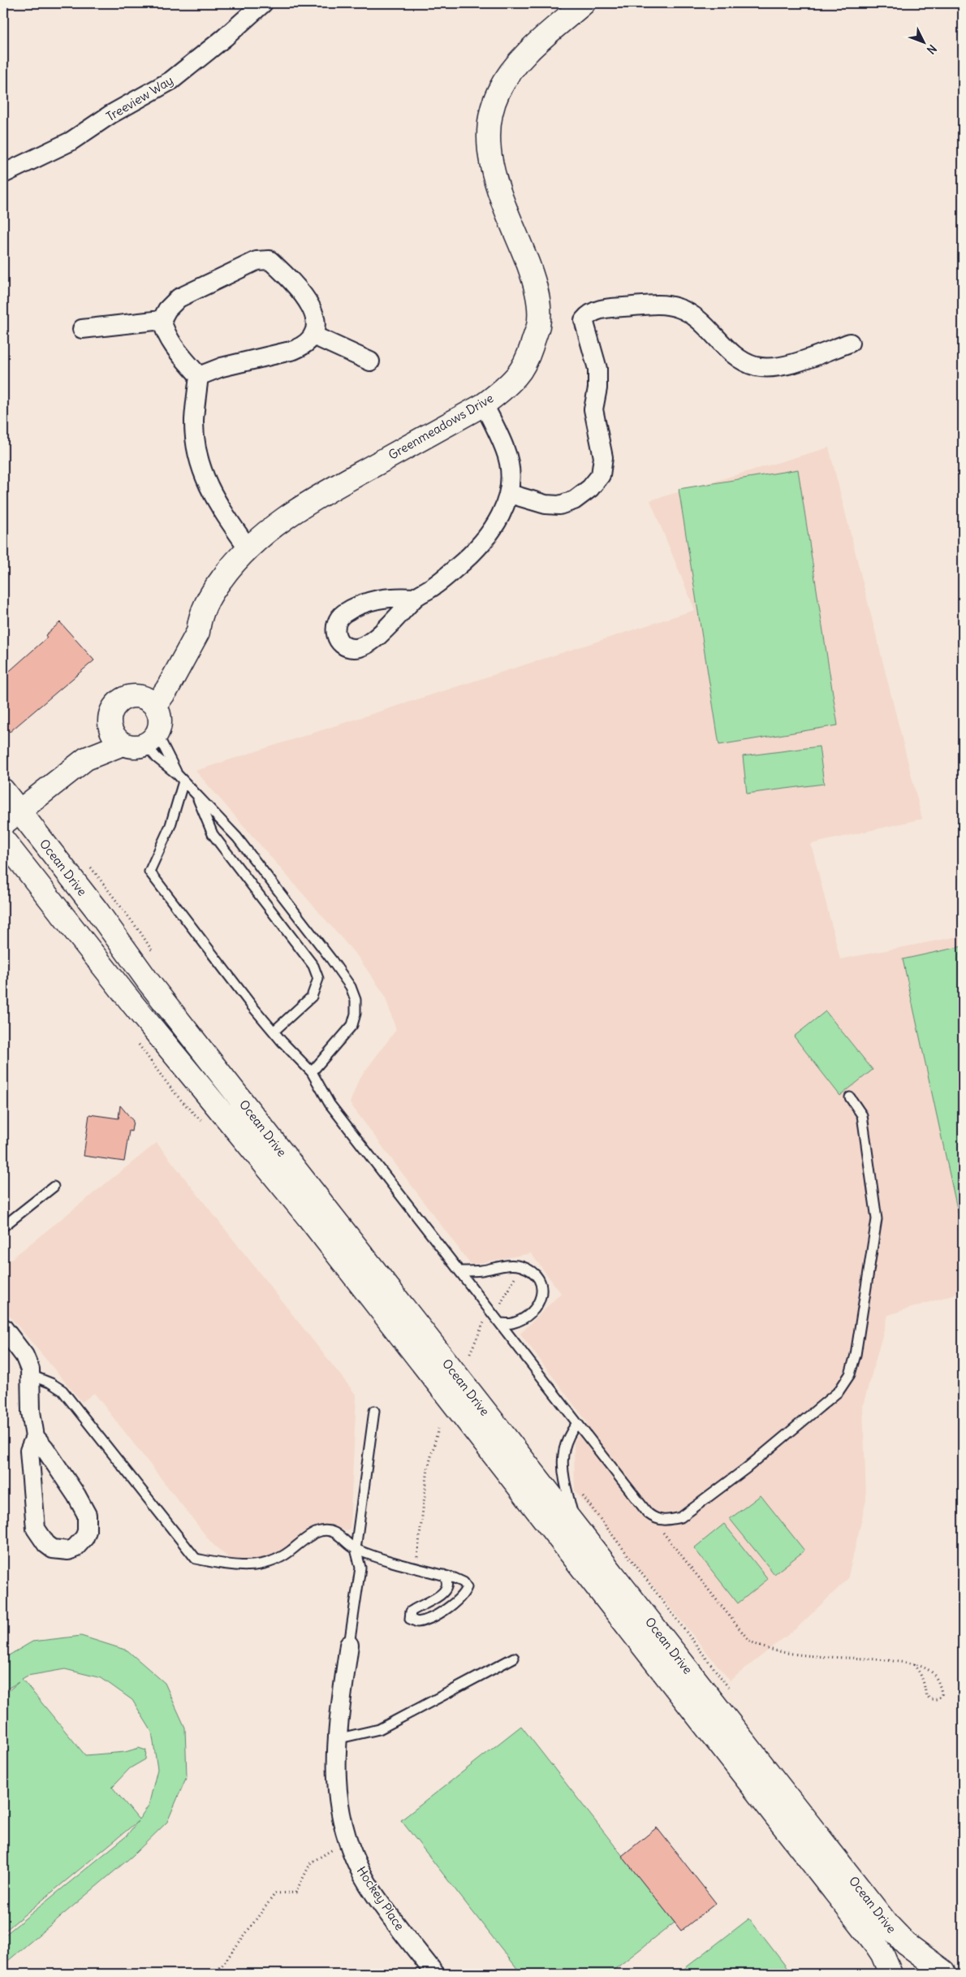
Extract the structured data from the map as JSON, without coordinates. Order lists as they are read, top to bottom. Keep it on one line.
{"streets":{"main road":["Greenmeadows Drive","Ocean Drive"],"street":["Treeview Way","Hockey Place"]},"north":"bottom right"}
